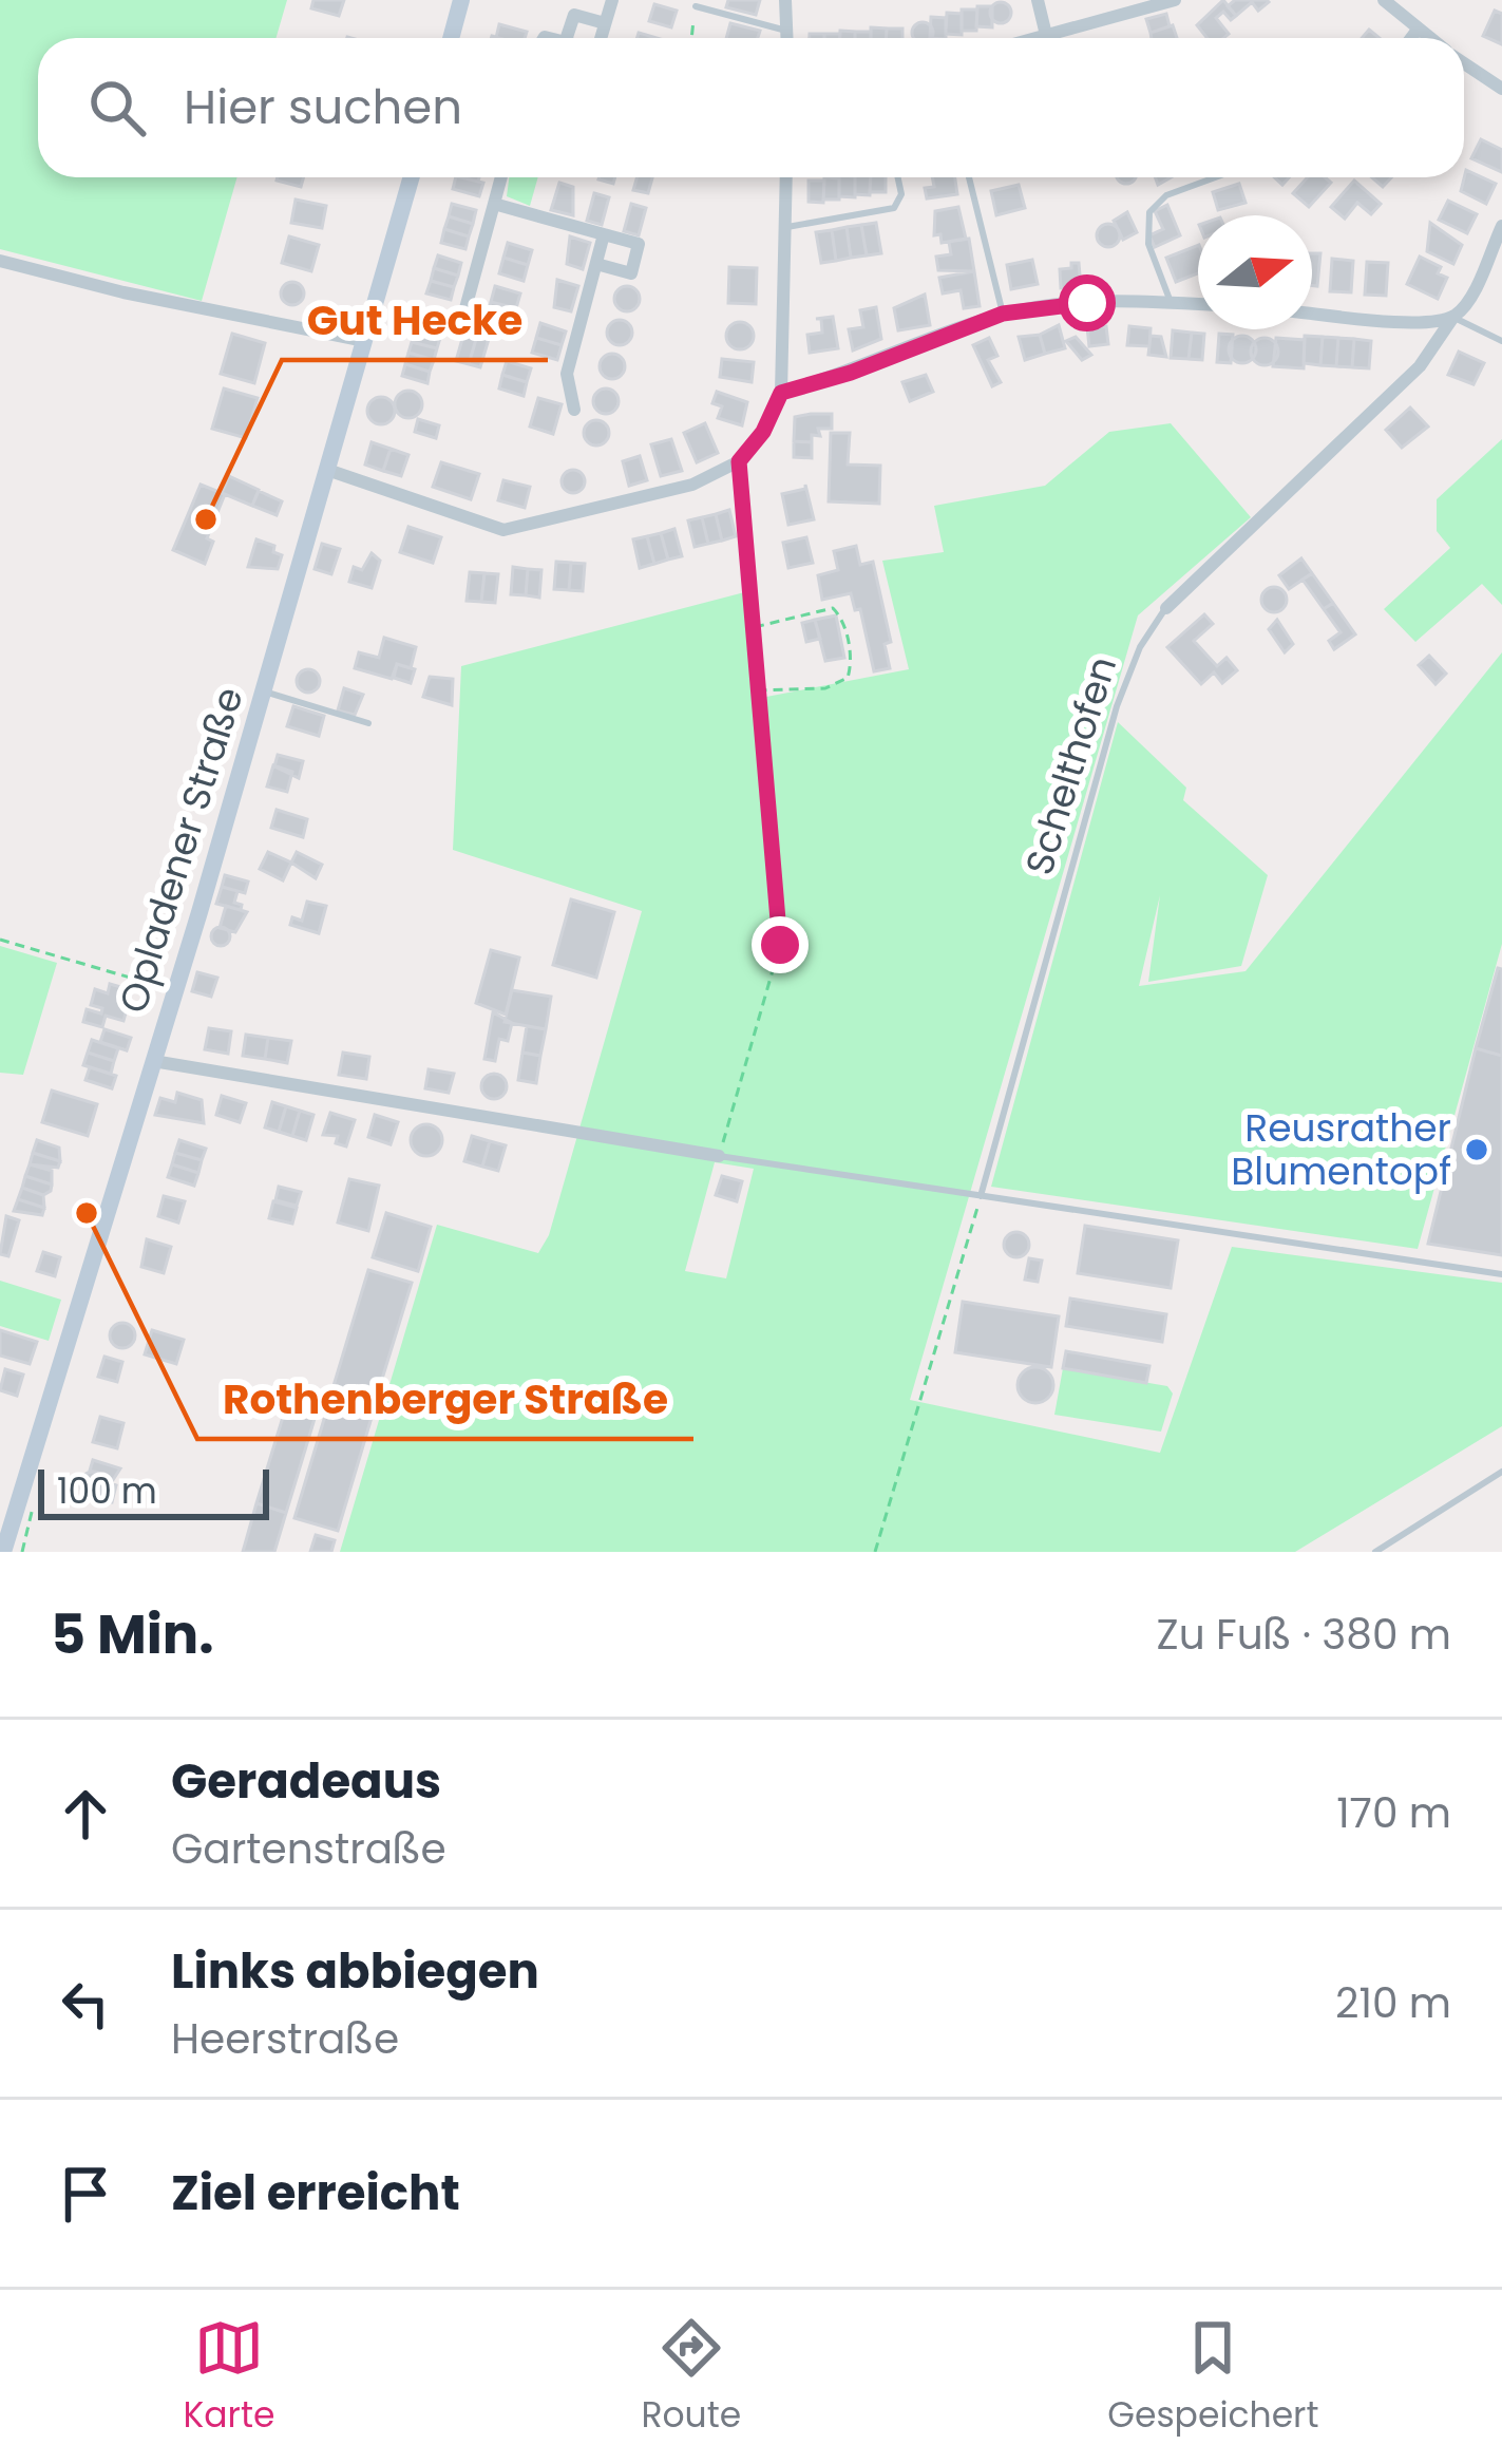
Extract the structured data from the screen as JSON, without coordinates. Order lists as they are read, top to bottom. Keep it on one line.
{"streets":{"main road":["Opladener Straße"],"street":["Schelthofen"]},"places":["Gut Hecke","Reusrather Blumentopf","Rothenberger Straße"],"scale_bar":"100 m","north":"right","page":{"search":"Hier suchen","scale":"100 m","heading":["5 Min.","Zu Fuß · 380 m"],"list":[["Geradeaus","Gartenstraße","170 m"],["Links abbiegen","Heerstraße","210 m"],"Ziel erreicht"],"nav":["Karte","Route","Gespeichert"]}}
